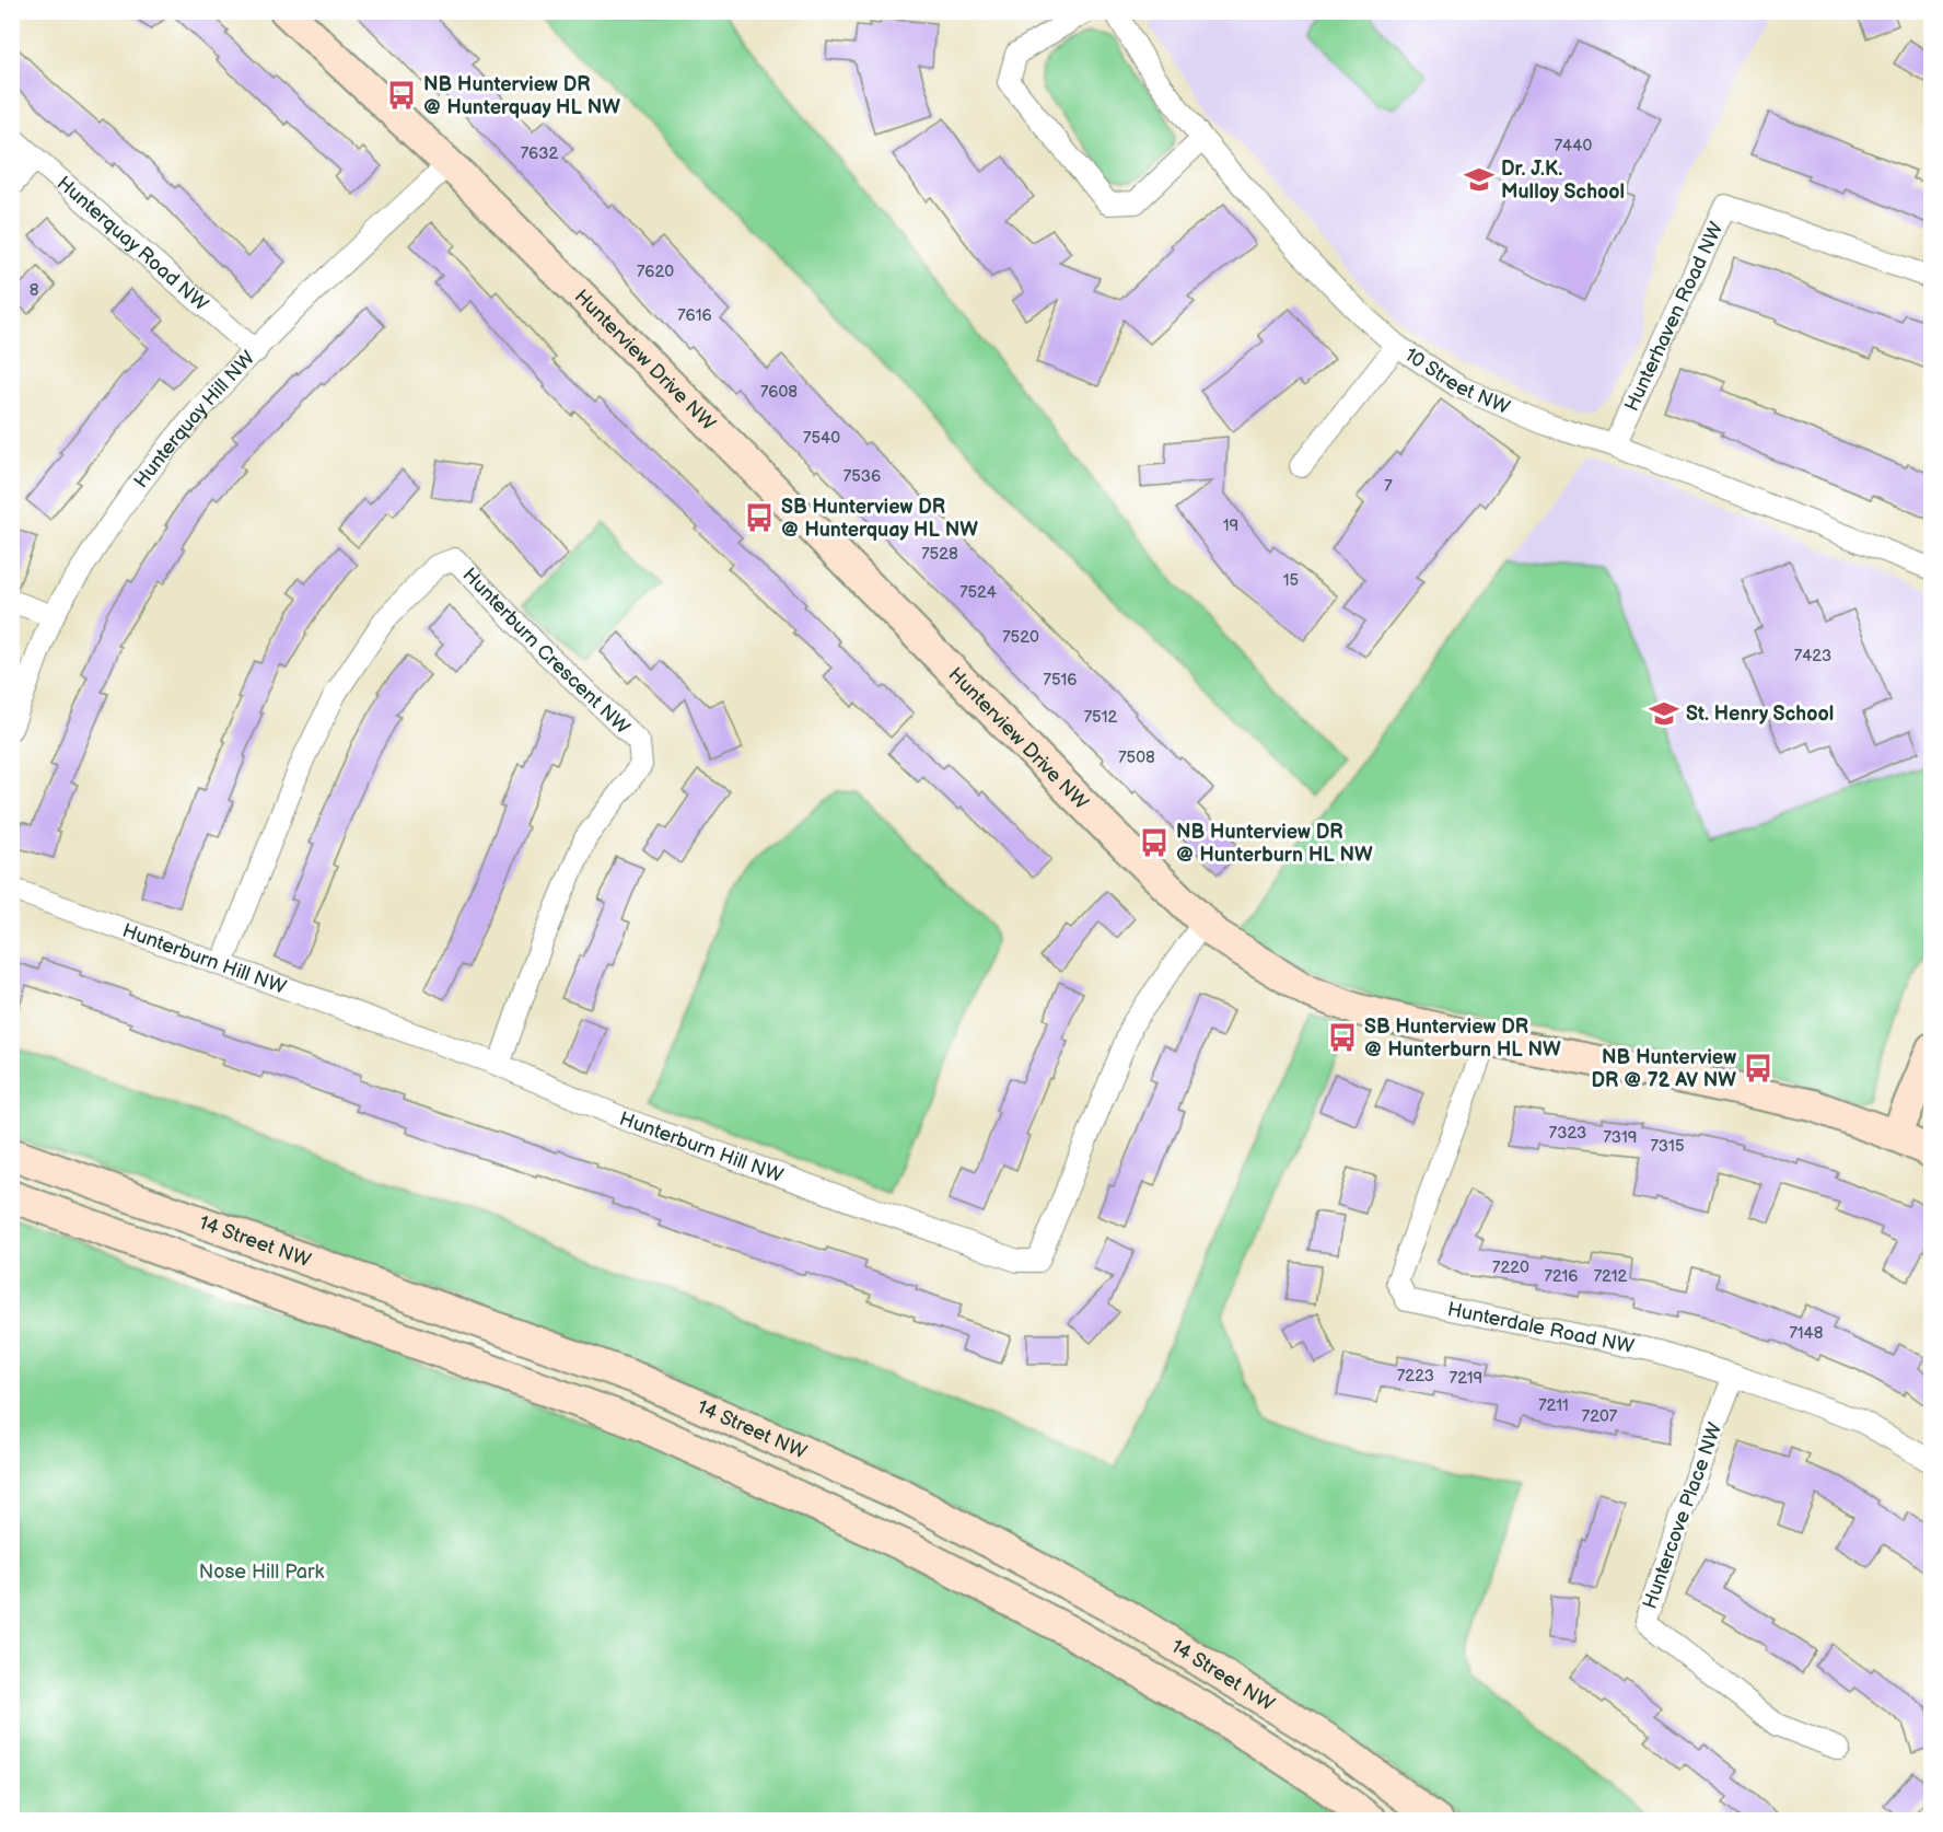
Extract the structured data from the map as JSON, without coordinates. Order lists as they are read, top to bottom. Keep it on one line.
{"streets":{"main road":["Hunterview Drive NW","14 Street NW"],"street":["Hunterquay Road NW","Hunterhaven Road NW","10 Street NW","Hunterquay Hill NW","Hunterburn Crescent NW","Hunterburn Hill NW","Hunterdale Road NW","Huntercove Place NW"]},"crossings":[["Hunterquay Road NW","Hunterquay Hill NW"],["Hunterhaven Road NW","10 Street NW"],["Hunterview Drive NW","Hunterquay Hill NW"],["Hunterview Drive NW","Hunterburn Hill NW"],["Hunterview Drive NW","Hunterdale Road NW"],["Hunterburn Crescent NW","Hunterburn Hill NW"],["Hunterdale Road NW","Huntercove Place NW"]],"parks":["Nose Hill Park"],"places":{"bus stop":["NB Hunterview DR @ Hunterquay HL NW","SB Hunterview DR @ Hunterquay HL NW","NB Hunterview DR @ Hunterburn HL NW","SB Hunterview DR @ Hunterburn HL NW","NB Hunterview DR @ 72 AV NW"],"school or university":["Dr. J.K. Mulloy School","St. Henry School"]},"house_numbers":["7440","7632","7620","8","7616","7608","7540","7536","7","19","7528","15","7524","7520","7423","7516","7512","7508","7323","7319","7315","7220","7216","7212","7148","7223","7219","7211","7207"]}
